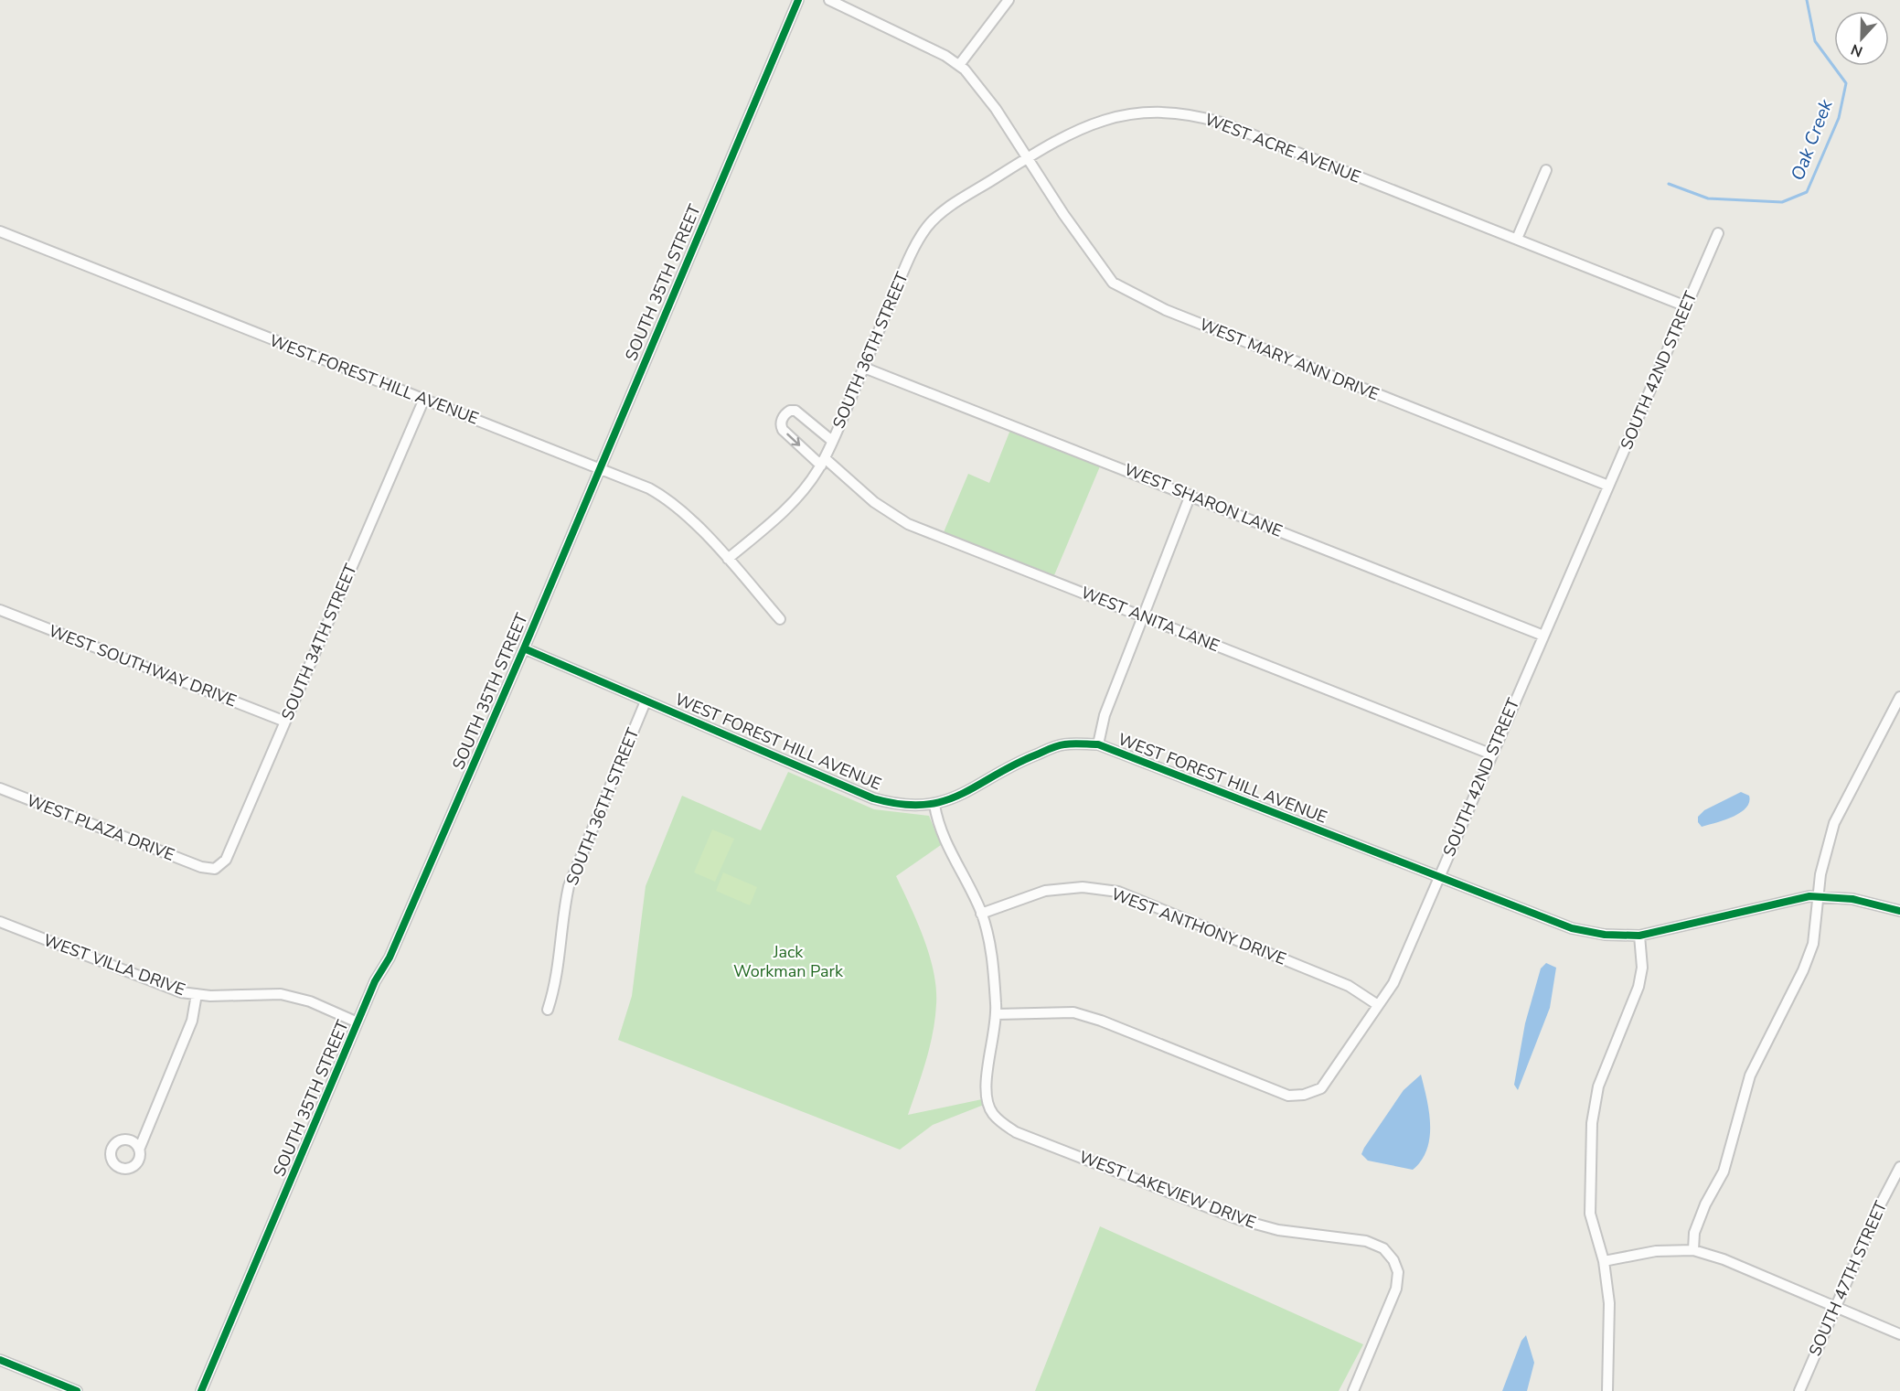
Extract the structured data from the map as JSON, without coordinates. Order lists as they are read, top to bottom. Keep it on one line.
{"streets":{"street":["WEST ACRE AVENUE","SOUTH 35TH STREET","SOUTH 36TH STREET","WEST MARY ANN DRIVE","SOUTH 42ND STREET","WEST FOREST HILL AVENUE","WEST SHARON LANE","WEST ANITA LANE","SOUTH 34TH STREET","WEST SOUTHWAY DRIVE","WEST PLAZA DRIVE","WEST ANTHONY DRIVE","WEST VILLA DRIVE","WEST LAKEVIEW DRIVE","SOUTH 47TH STREET"]},"crossings":[["WEST ACRE AVENUE","SOUTH 36TH STREET"],["WEST ACRE AVENUE","WEST MARY ANN DRIVE"],["WEST ACRE AVENUE","SOUTH 42ND STREET"],["SOUTH 35TH STREET","WEST FOREST HILL AVENUE"],["SOUTH 35TH STREET","WEST VILLA DRIVE"],["SOUTH 36TH STREET","WEST MARY ANN DRIVE"],["SOUTH 36TH STREET","WEST FOREST HILL AVENUE"],["SOUTH 36TH STREET","WEST SHARON LANE"],["SOUTH 36TH STREET","WEST ANITA LANE"],["WEST MARY ANN DRIVE","SOUTH 42ND STREET"],["SOUTH 42ND STREET","WEST FOREST HILL AVENUE"],["SOUTH 42ND STREET","WEST SHARON LANE"],["SOUTH 42ND STREET","WEST ANITA LANE"],["SOUTH 42ND STREET","WEST ANTHONY DRIVE"],["SOUTH 42ND STREET","WEST LAKEVIEW DRIVE"],["WEST FOREST HILL AVENUE","SOUTH 34TH STREET"],["SOUTH 34TH STREET","WEST SOUTHWAY DRIVE"],["SOUTH 34TH STREET","WEST PLAZA DRIVE"]],"water":["Oak Creek"],"parks":["Jack Workman Park"],"north":"bottom"}
